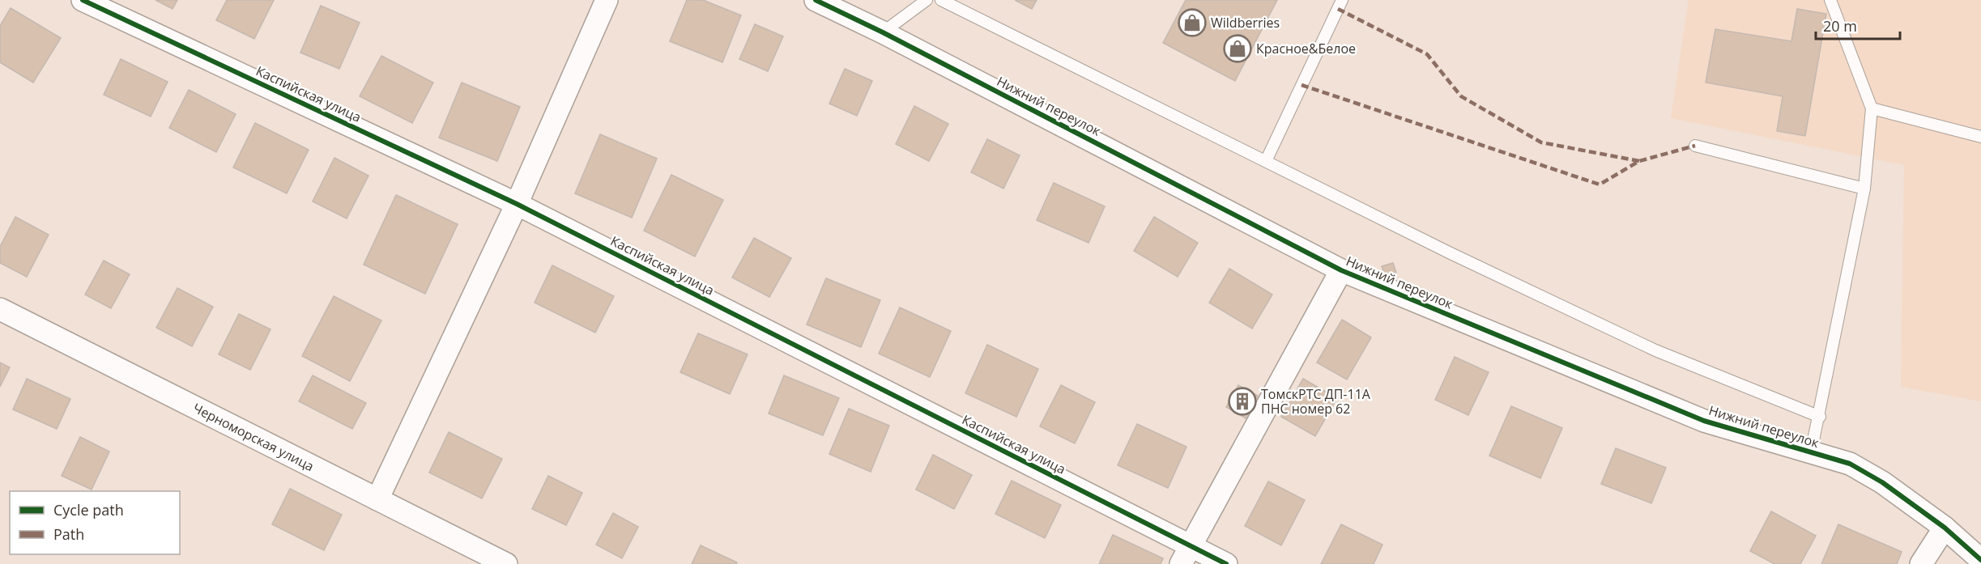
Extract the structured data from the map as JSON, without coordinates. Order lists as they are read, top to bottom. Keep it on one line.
{"streets":{"street":["Каспийская улица","Нижний переулок","Черноморская улица"]},"places":{"shop":["Wildberries","Красное&Белое"],"building":["ТомскРТС ДП-11А ПНС номер 62"]},"legend":["Cycle path","Path"],"scale_bar":"20 m"}
